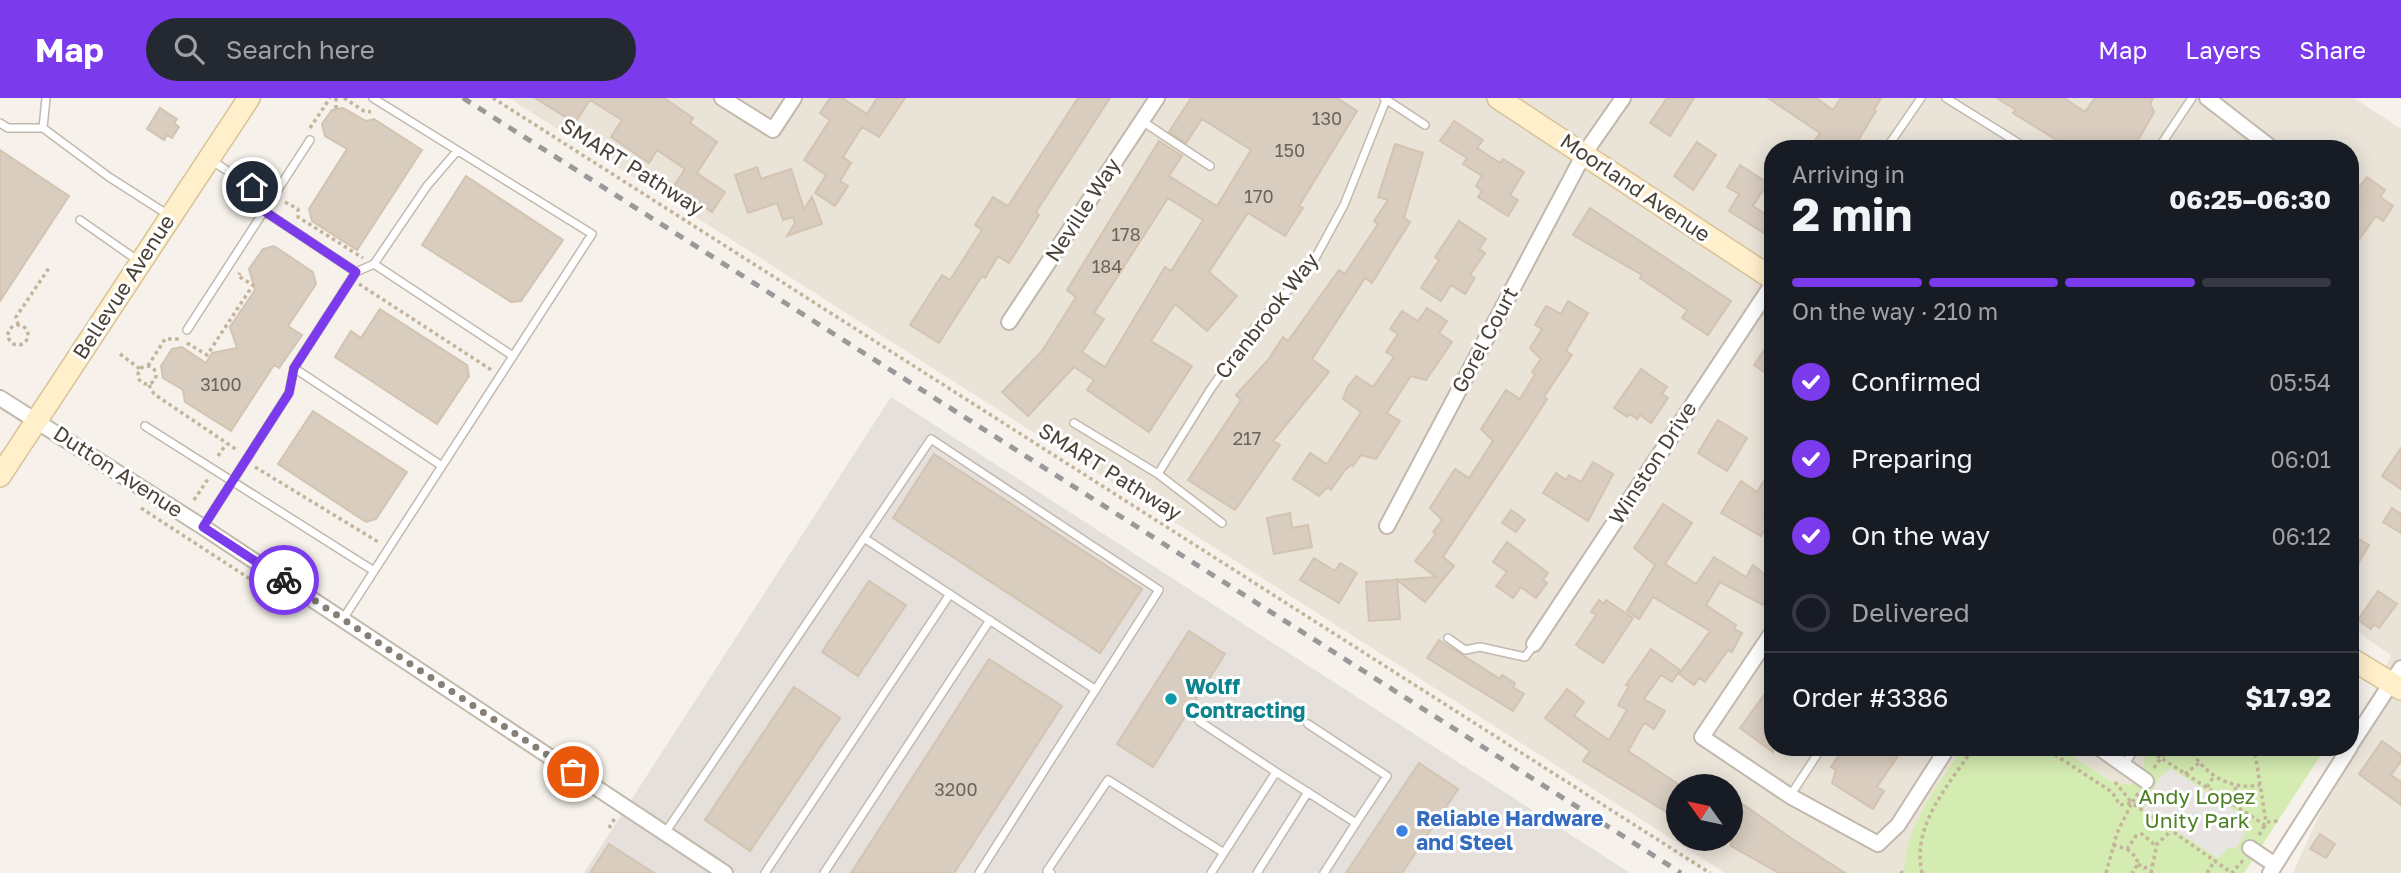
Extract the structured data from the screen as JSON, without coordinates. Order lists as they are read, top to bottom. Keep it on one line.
{"streets":{"street":["Moorland Avenue","Neville Way","Bellevue Avenue","Gorel Court","Winston Drive","Dutton Avenue"],"lane":["Cranbrook Way"],"path":["SMART Pathway"]},"crossings":[["Moorland Avenue","Gorel Court"],["Bellevue Avenue","Dutton Avenue"]],"parks":["Andy Lopez Unity Park"],"places":["Wolff Contracting","Reliable Hardware and Steel"],"house_numbers":["130","150","170","178","184","3100","217","3200"],"north":"top left","page":{"header":"Map","search":"Search here","nav":["Map","Layers","Share"],"heading":["2 min","Arriving in","06:25–06:30"],"panel":["Order #3386","$17.92"],"bar":"On the way · 210 m","list":[["Confirmed","05:54"],["Preparing","06:01"],["On the way","06:12"],"Delivered"]}}
